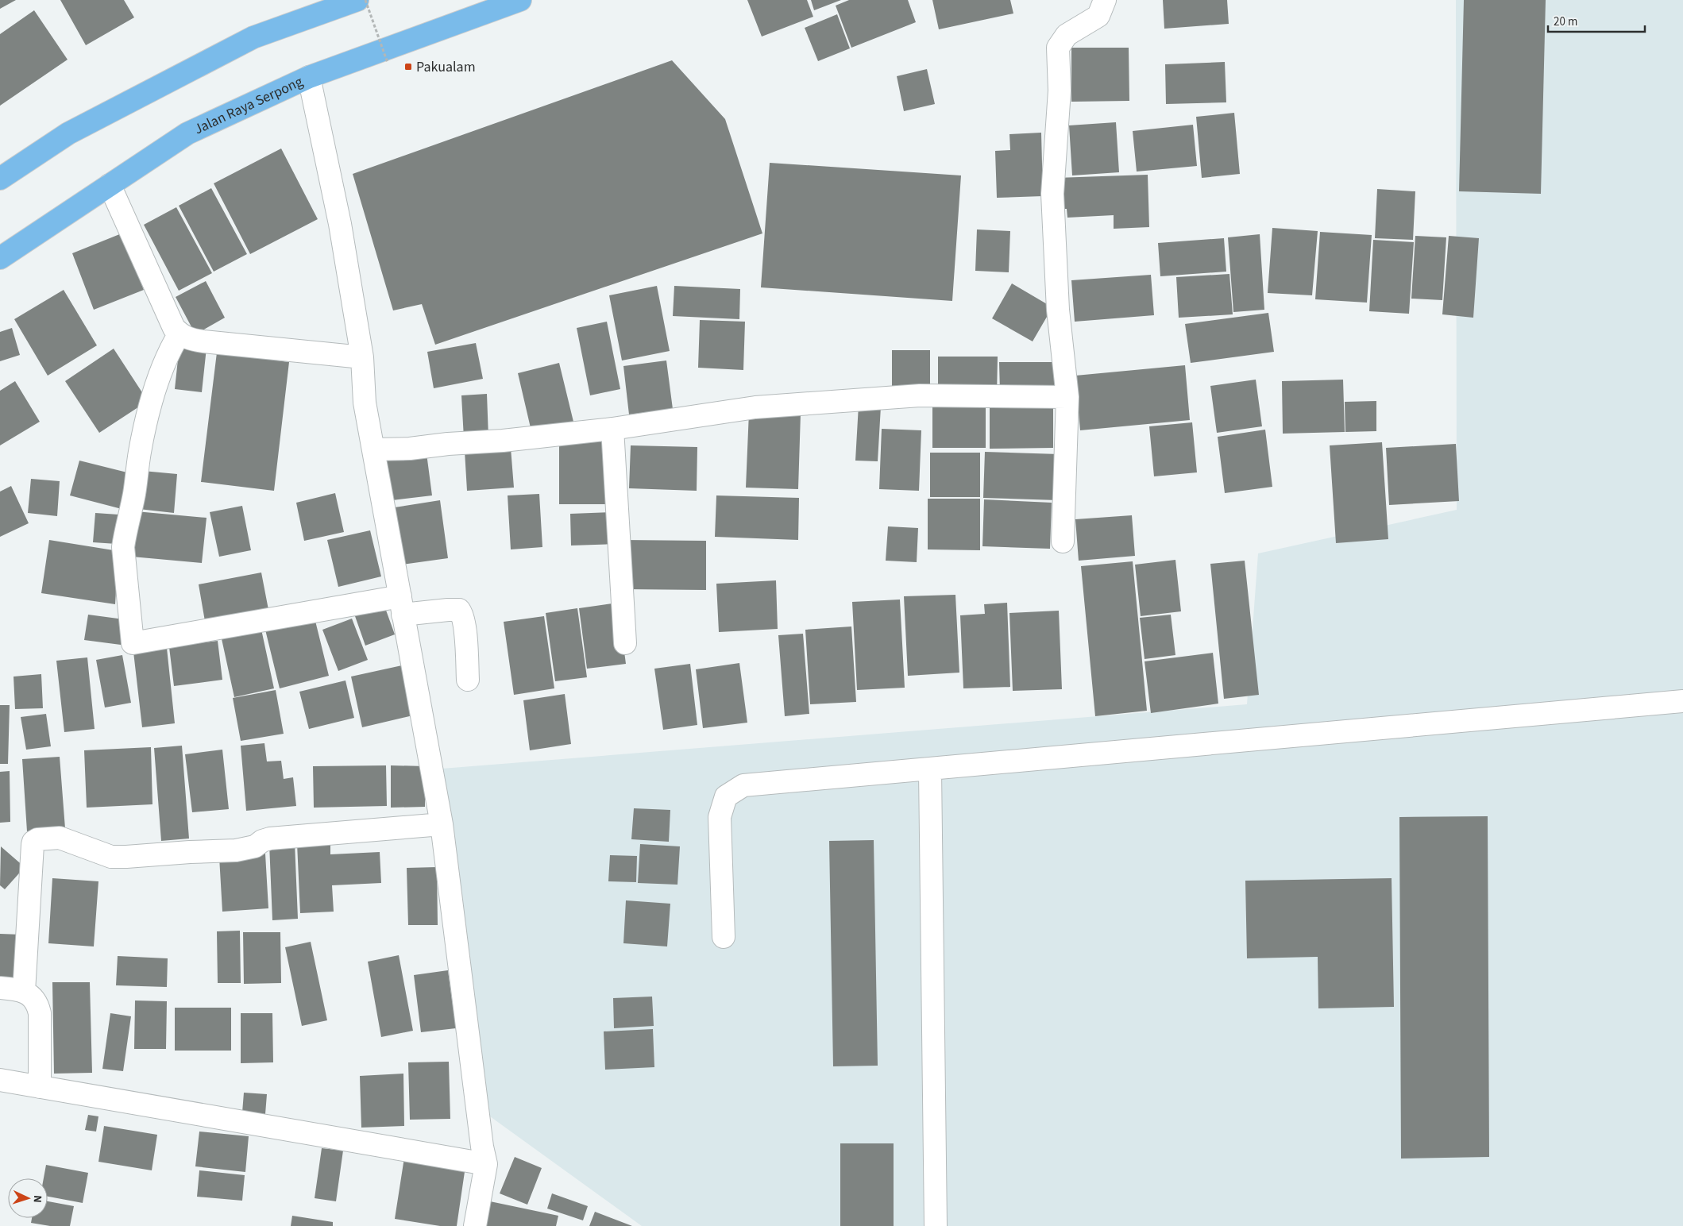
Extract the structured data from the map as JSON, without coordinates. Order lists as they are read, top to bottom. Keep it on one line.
{"streets":{"main road":["Jalan Raya Serpong"]},"places":{"transit":["Pakualam"]},"scale_bar":"20 m","north":"right"}
